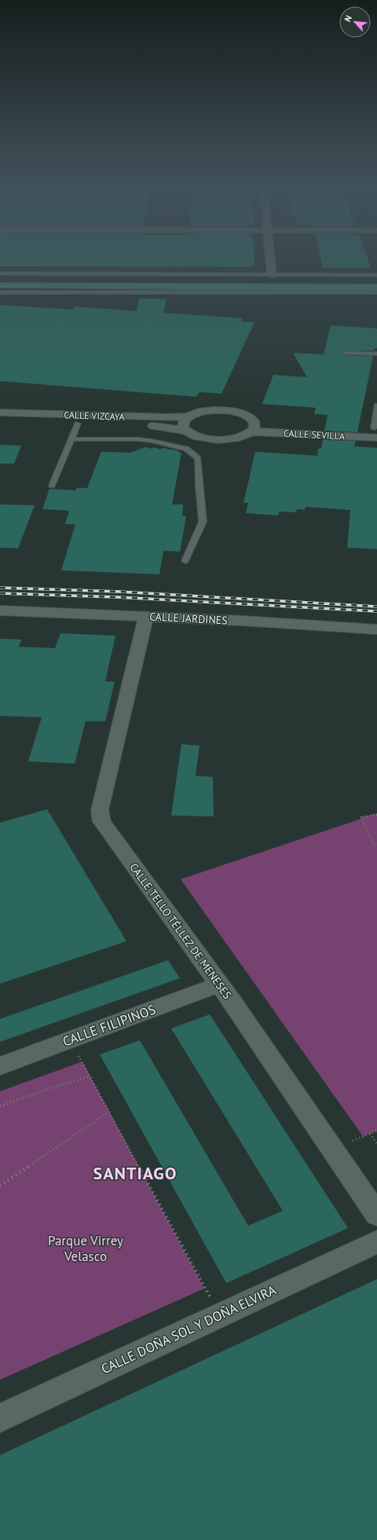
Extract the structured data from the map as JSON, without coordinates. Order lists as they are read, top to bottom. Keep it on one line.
{"streets":{"street":["CALLE VIZCAYA","CALLE SEVILLA","CALLE JARDINES","CALLE TELLO TÉLLEZ DE MENESES","CALLE FILIPINOS","CALLE DOÑA SOL Y DOÑA ELVIRA"]},"crossings":[["CALLE VIZCAYA","CALLE SEVILLA"],["CALLE JARDINES","CALLE TELLO TÉLLEZ DE MENESES"],["CALLE TELLO TÉLLEZ DE MENESES","CALLE FILIPINOS"]],"districts":["SANTIAGO"],"parks":["Parque Virrey Velasco"],"north":"top left"}
